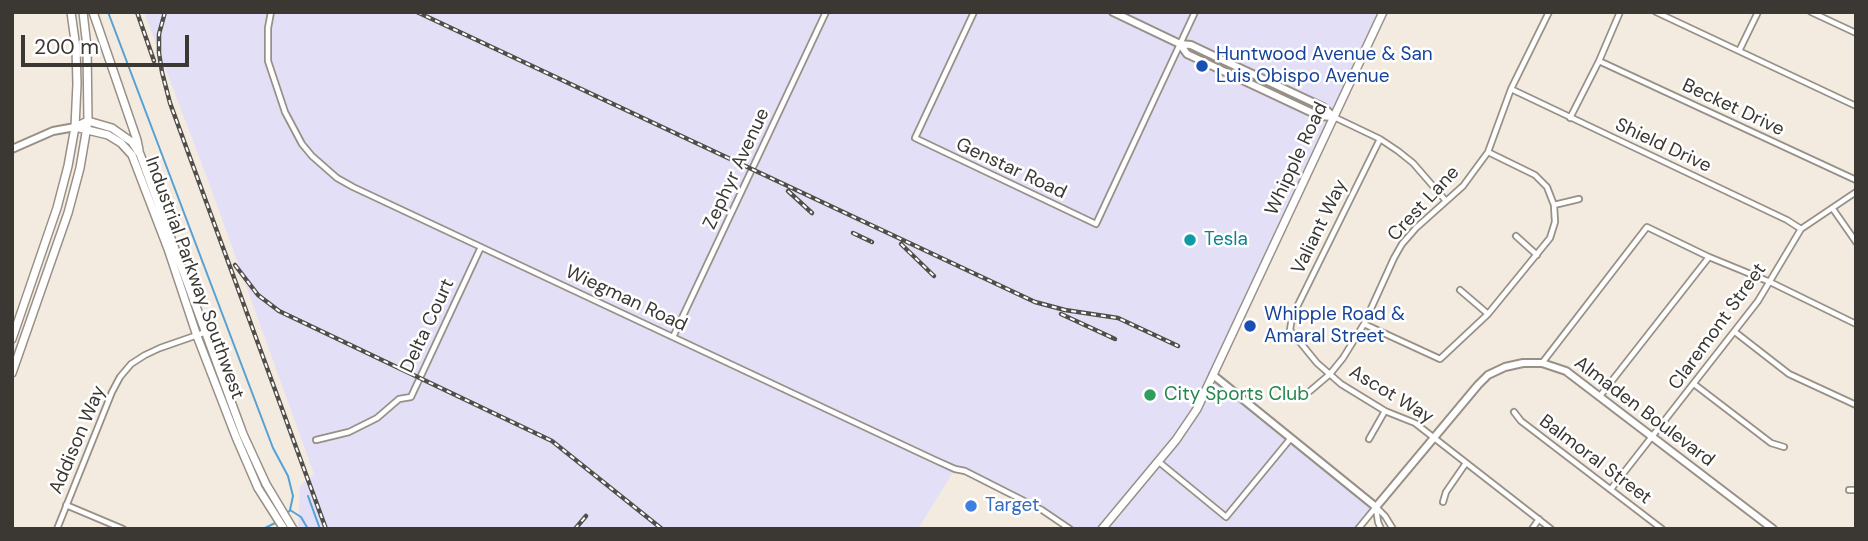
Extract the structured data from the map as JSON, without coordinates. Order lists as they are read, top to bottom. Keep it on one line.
{"streets":{"main road":["Whipple Road","Industrial Parkway Southwest"],"street":["Becket Drive","Shield Drive","Zephyr Avenue","Genstar Road","Crest Lane","Valiant Way","Wiegman Road","Delta Court","Claremont Street","Ascot Way","Almaden Boulevard","Addison Way","Balmoral Street"]},"crossings":[["Shield Drive","Crest Lane"],["Shield Drive","Claremont Street"],["Zephyr Avenue","Wiegman Road"],["Crest Lane","Ascot Way"],["Valiant Way","Ascot Way"],["Industrial Parkway Southwest","Addison Way"],["Wiegman Road","Delta Court"],["Claremont Street","Almaden Boulevard"],["Claremont Street","Balmoral Street"],["Ascot Way","Almaden Boulevard"]],"places":["Huntwood Avenue & San Luis Obispo Avenue","Tesla","Whipple Road & Amaral Street","City Sports Club","Target"],"scale_bar":"200 m"}
